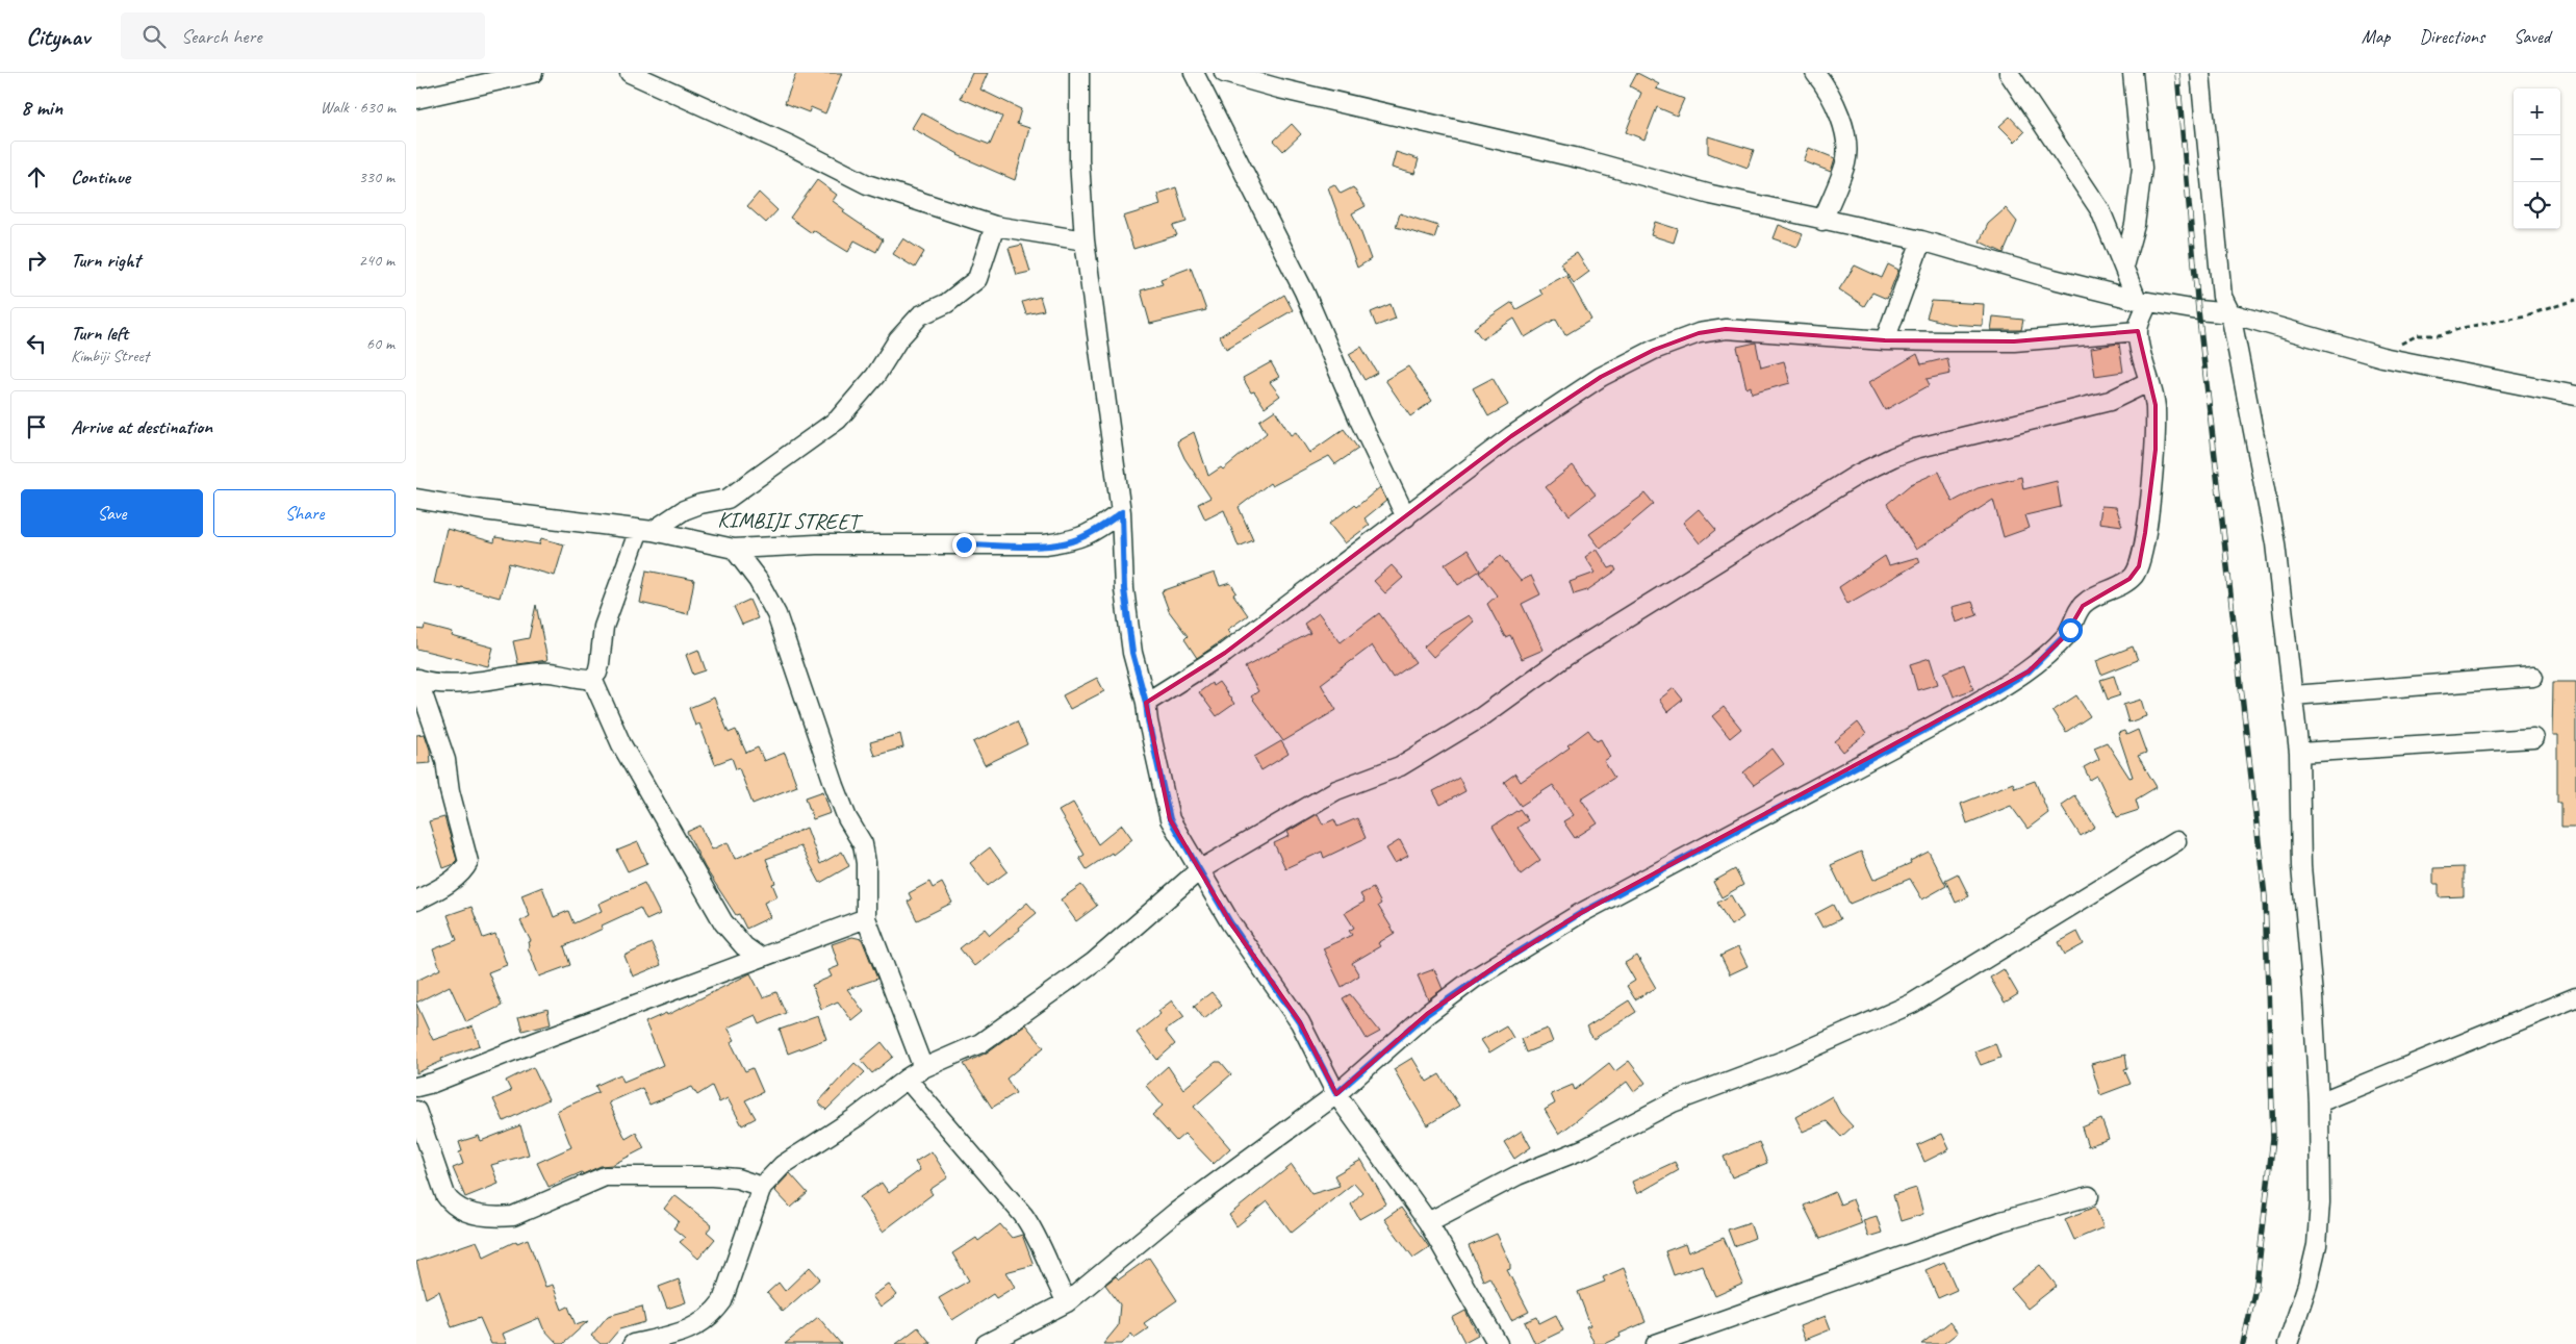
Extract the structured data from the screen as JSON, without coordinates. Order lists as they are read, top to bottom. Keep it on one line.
{"streets":{"street":["KIMBIJI STREET"]},"page":{"header":"Citynav","search":"Search here","nav":["Map","Directions","Saved"],"heading":["8 min","Walk · 630 m"],"map_buttons":["+","−"],"list":[["Continue","330 m"],["Turn right","240 m"],["Turn left","Kimbiji Street","60 m"],"Arrive at destination"],"buttons":["Save","Share"]}}
